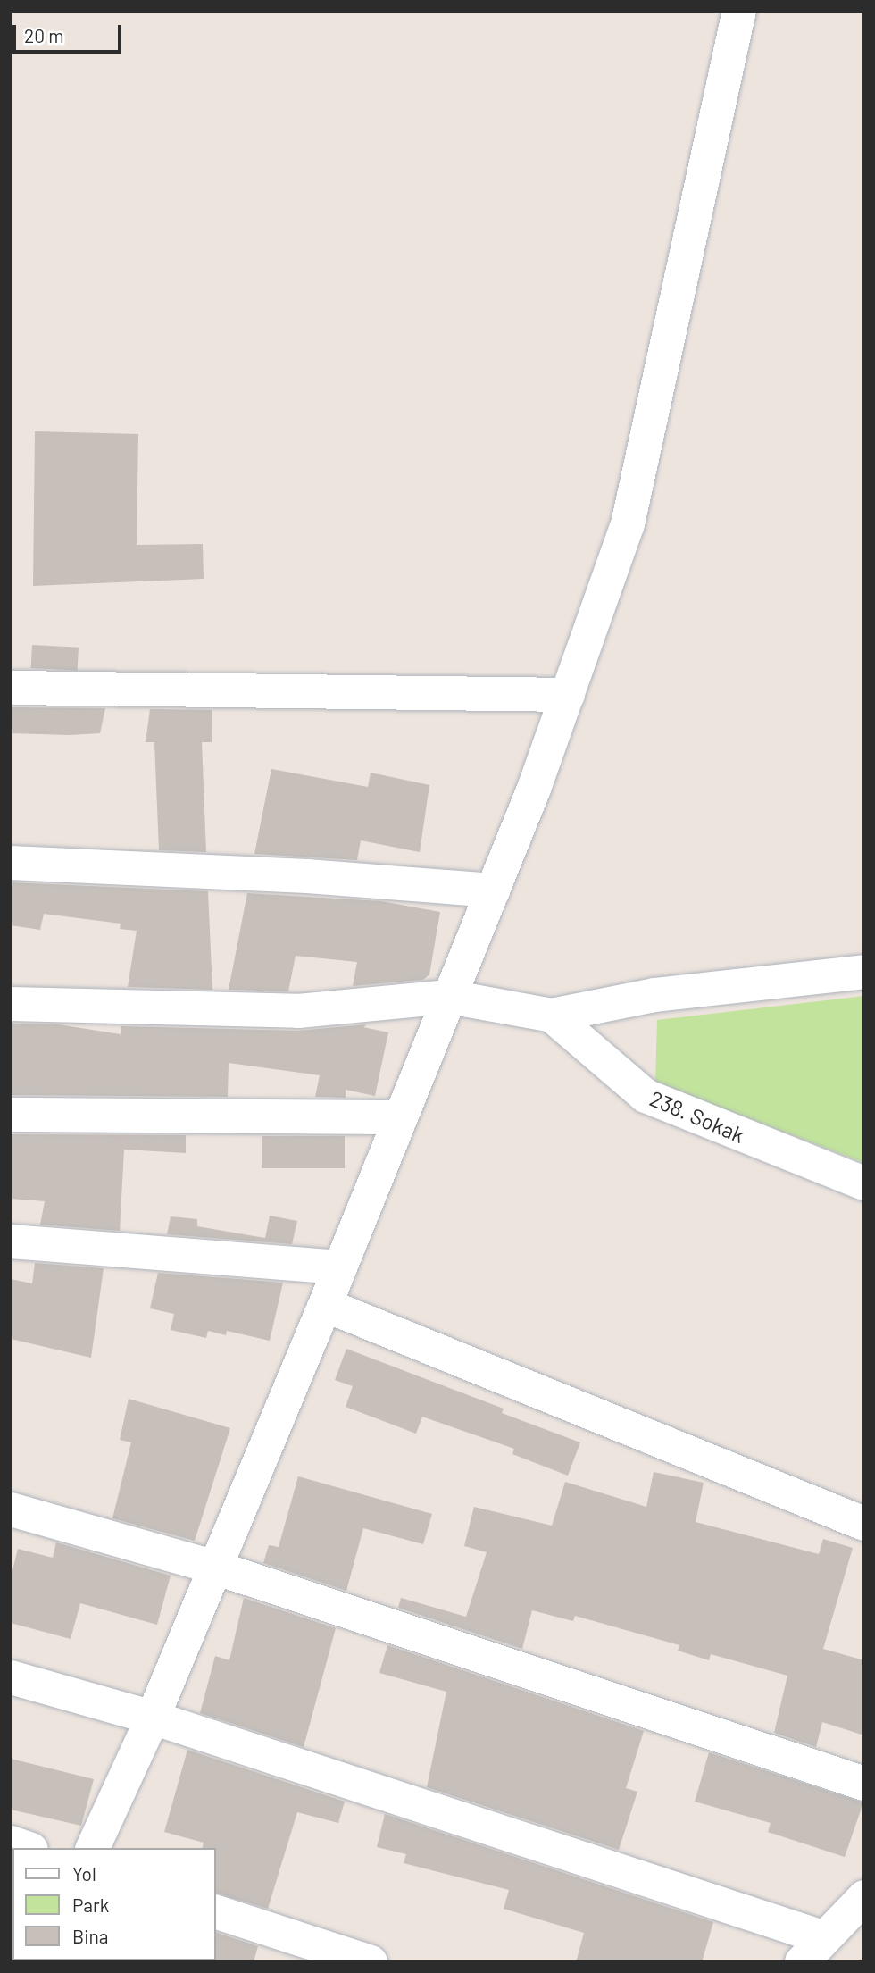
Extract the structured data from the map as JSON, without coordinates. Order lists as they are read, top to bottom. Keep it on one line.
{"streets":{"street":["238. Sokak"]},"legend":["Yol","Park","Bina"],"scale_bar":"20 m"}
